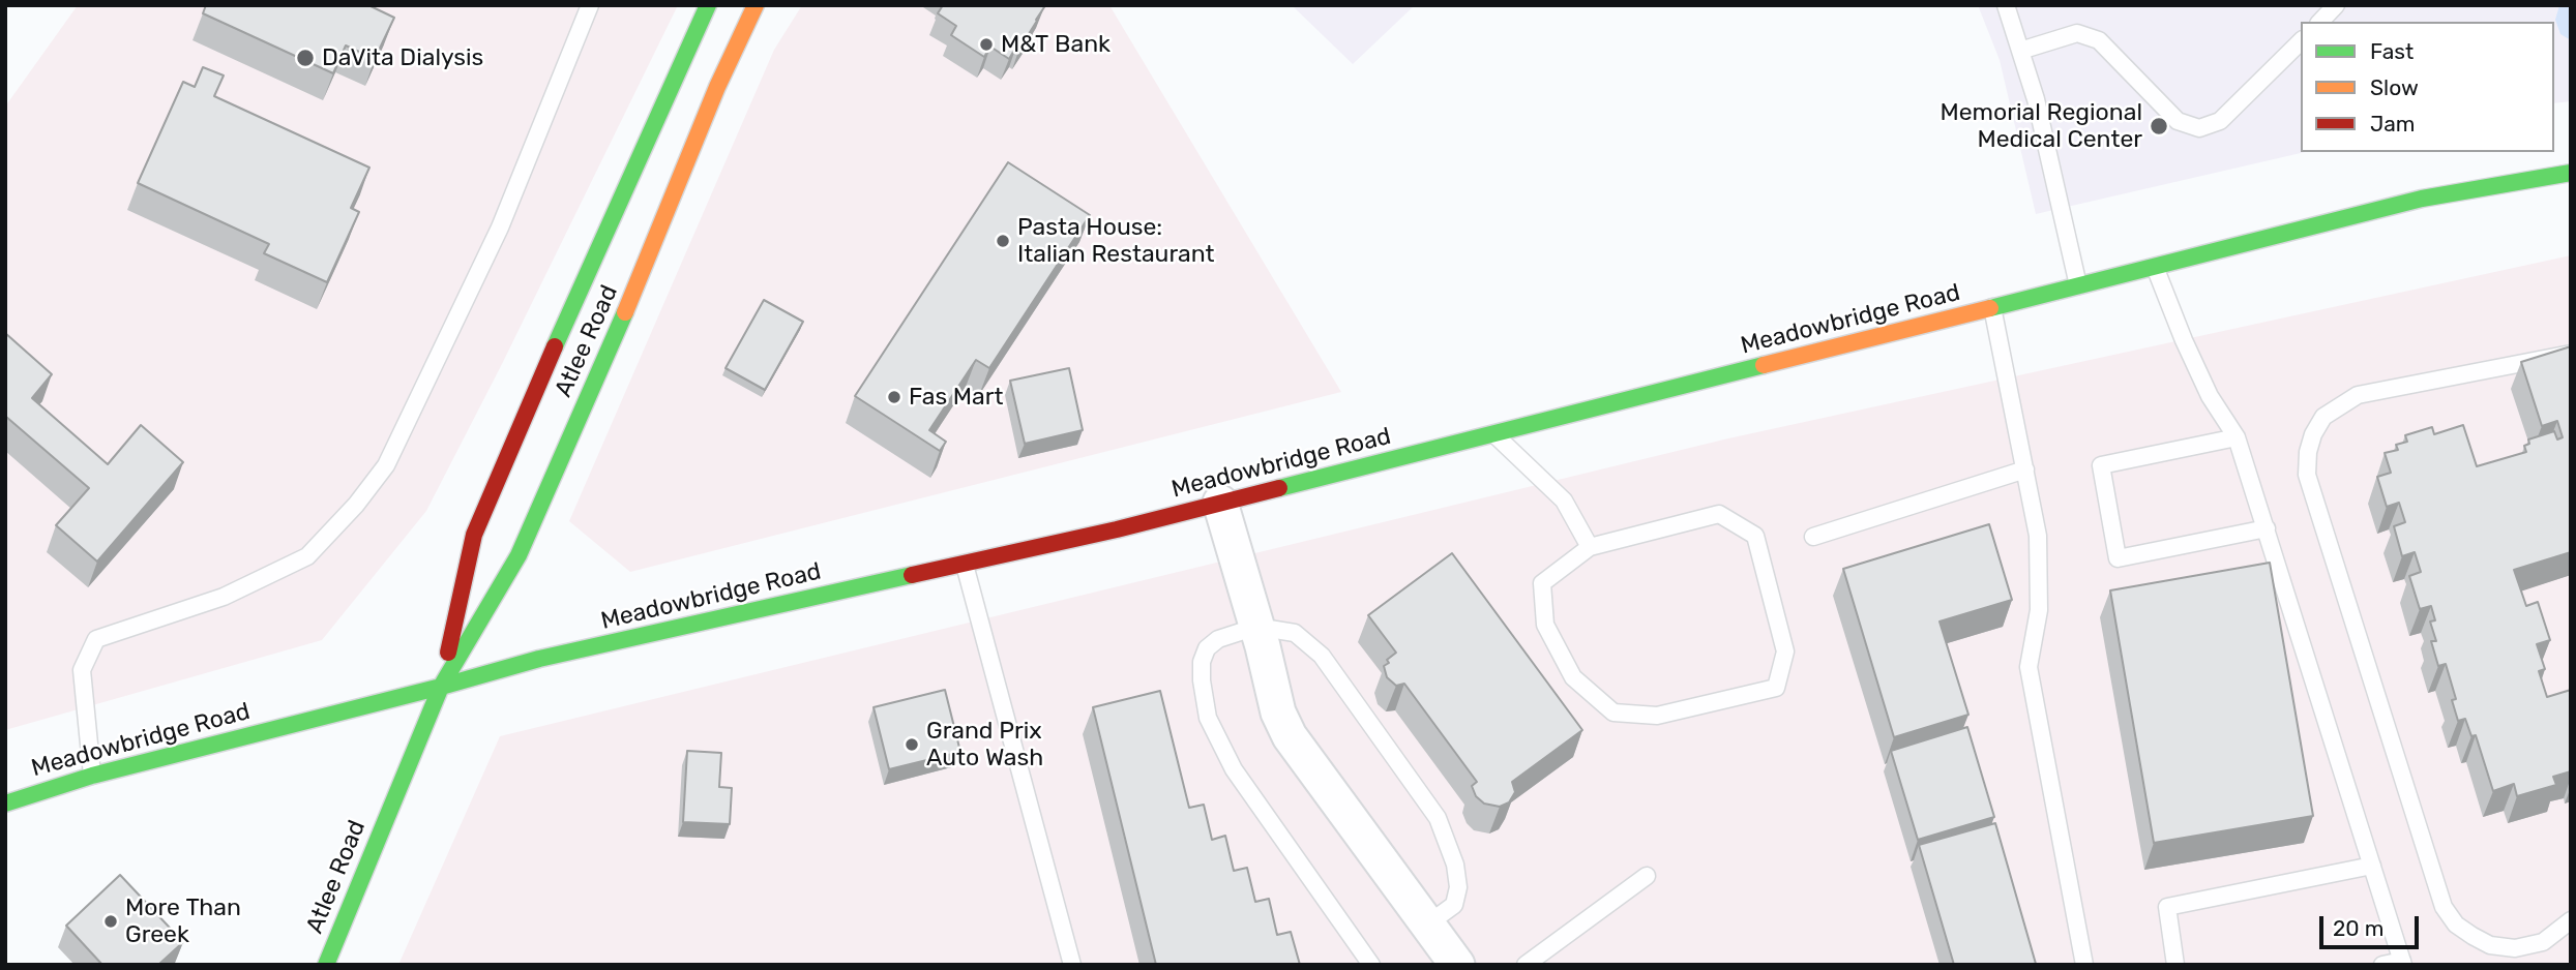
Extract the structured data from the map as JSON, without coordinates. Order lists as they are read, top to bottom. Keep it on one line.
{"streets":{"main road":["Meadowbridge Road","Atlee Road"]},"crossings":[["Meadowbridge Road","Atlee Road"]],"places":["M&T Bank","DaVita Dialysis","Memorial Regional Medical Center","Pasta House: Italian Restaurant","Fas Mart","Grand Prix Auto Wash","More Than Greek"],"legend":["Fast","Slow","Jam"],"scale_bar":"20 m"}
